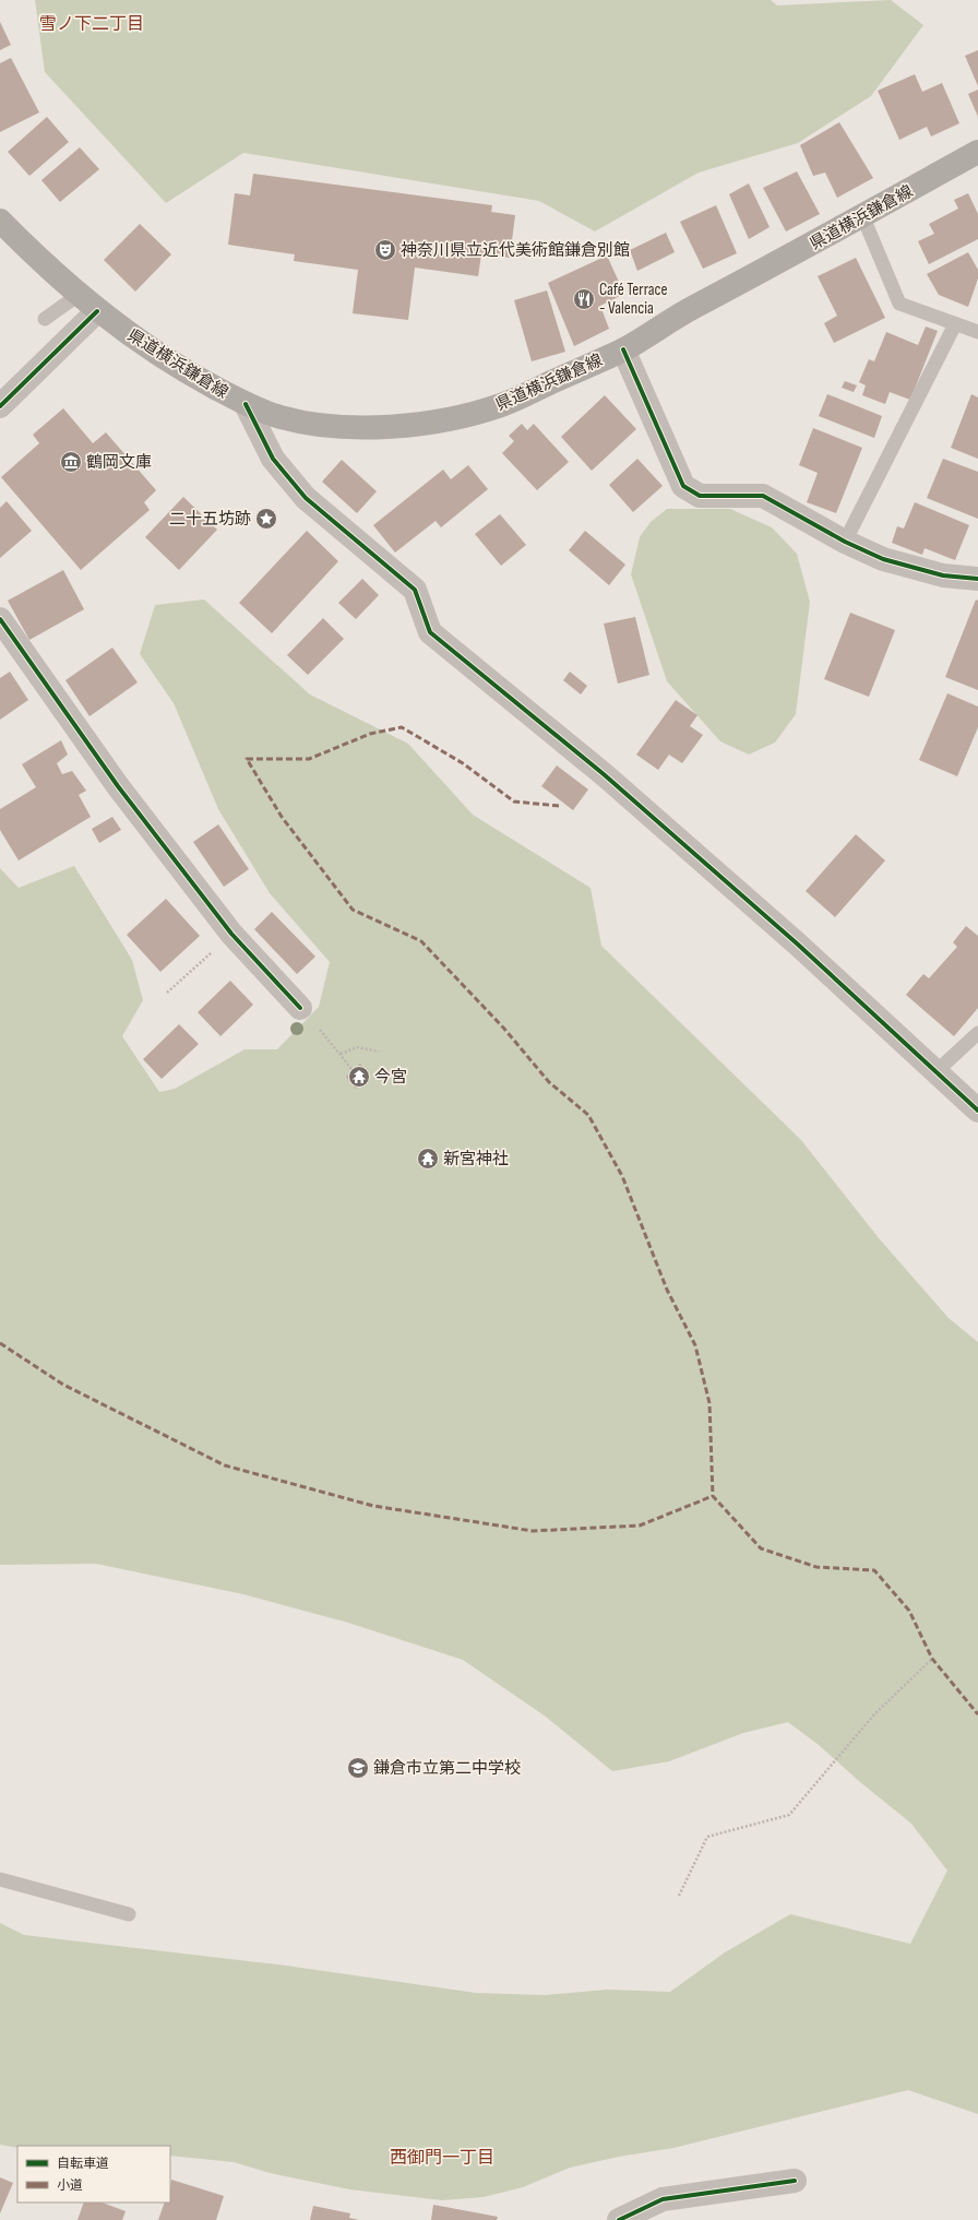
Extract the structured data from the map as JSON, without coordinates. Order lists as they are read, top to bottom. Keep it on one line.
{"streets":{"main road":["県道横浜鎌倉線"]},"districts":["雪ノ下二丁目","西御門一丁目"],"places":{"theatre":["神奈川県立近代美術館鎌倉別館"],"restaurant":["Café Terrace - Valencia"],"museum":["鶴岡文庫"],"place":["二十五坊跡"],"temple":["今宮","新宮神社"],"school or university":["鎌倉市立第二中学校"]},"legend":["自転車道","小道"]}
